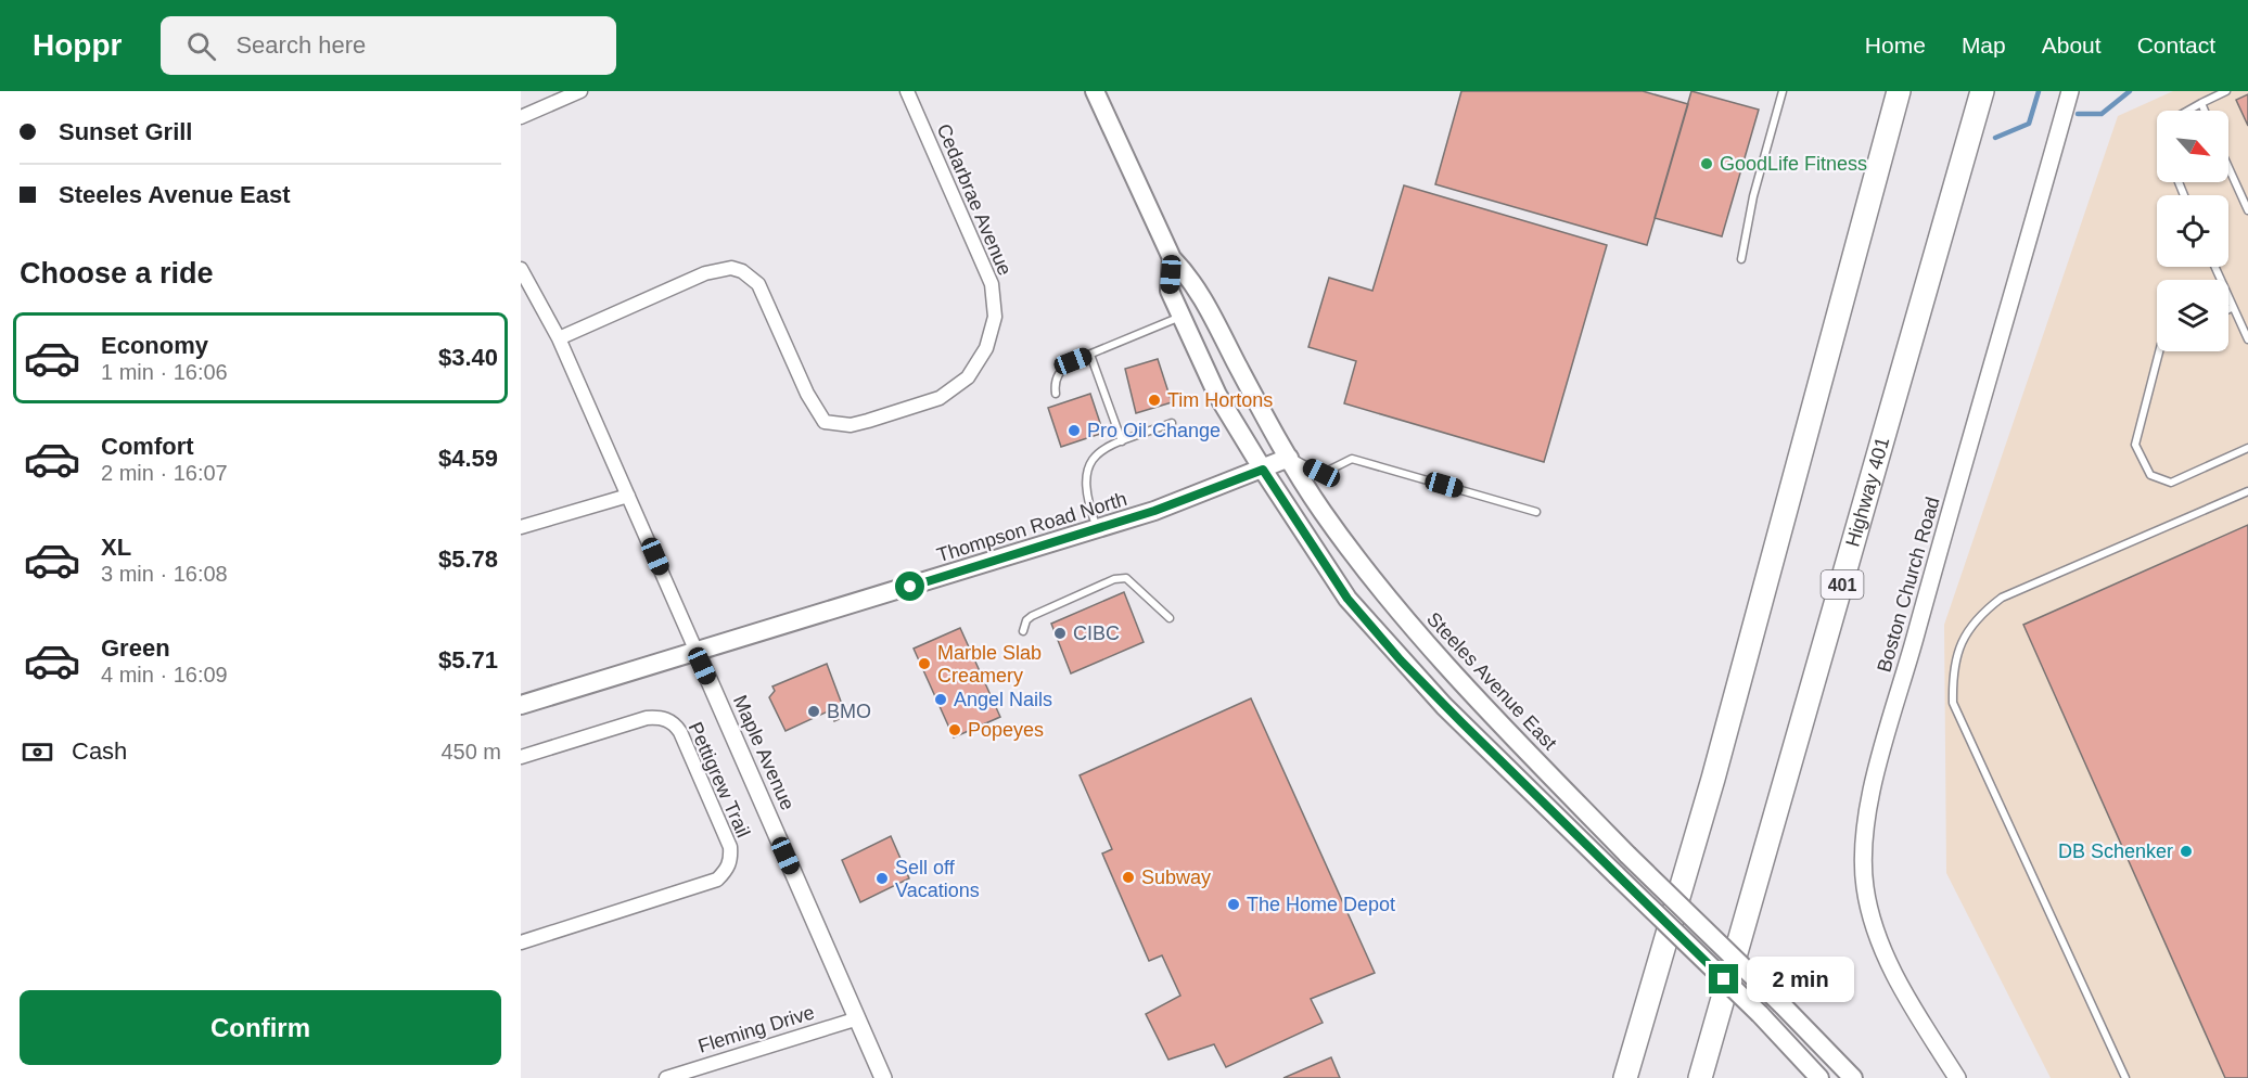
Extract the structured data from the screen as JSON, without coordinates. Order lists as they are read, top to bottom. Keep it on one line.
{"streets":{"highway":["Highway 401","401"],"main road":["Thompson Road North","Steeles Avenue East"],"street":["Cedarbrae Avenue","Boston Church Road","Maple Avenue","Pettigrew Trail","Fleming Drive"]},"crossings":[["Cedarbrae Avenue","Maple Avenue"],["Thompson Road North","Steeles Avenue East"],["Thompson Road North","Maple Avenue"],["Maple Avenue","Fleming Drive"]],"places":["GoodLife Fitness","Tim Hortons","Pro Oil Change","CIBC","Marble Slab Creamery","Angel Nails","BMO","Popeyes","DB Schenker","Subway","Sell off Vacations","The Home Depot"],"north":"bottom right","page":{"header":"Hoppr","search":"Search here","nav":["Home","Map","About","Contact"],"banner":["Sunset Grill","Steeles Avenue East"],"heading":"Choose a ride","list":[{"name":"Economy","note":"1 min · 16:06","value":"$3.40"},{"name":"Comfort","note":"2 min · 16:07","value":"$4.59"},{"name":"XL","note":"3 min · 16:08","value":"$5.78"},{"name":"Green","note":"4 min · 16:09","value":"$5.71"}],"pay":["Cash","450 m"],"bubble":"2 min","buttons":"Confirm"}}
